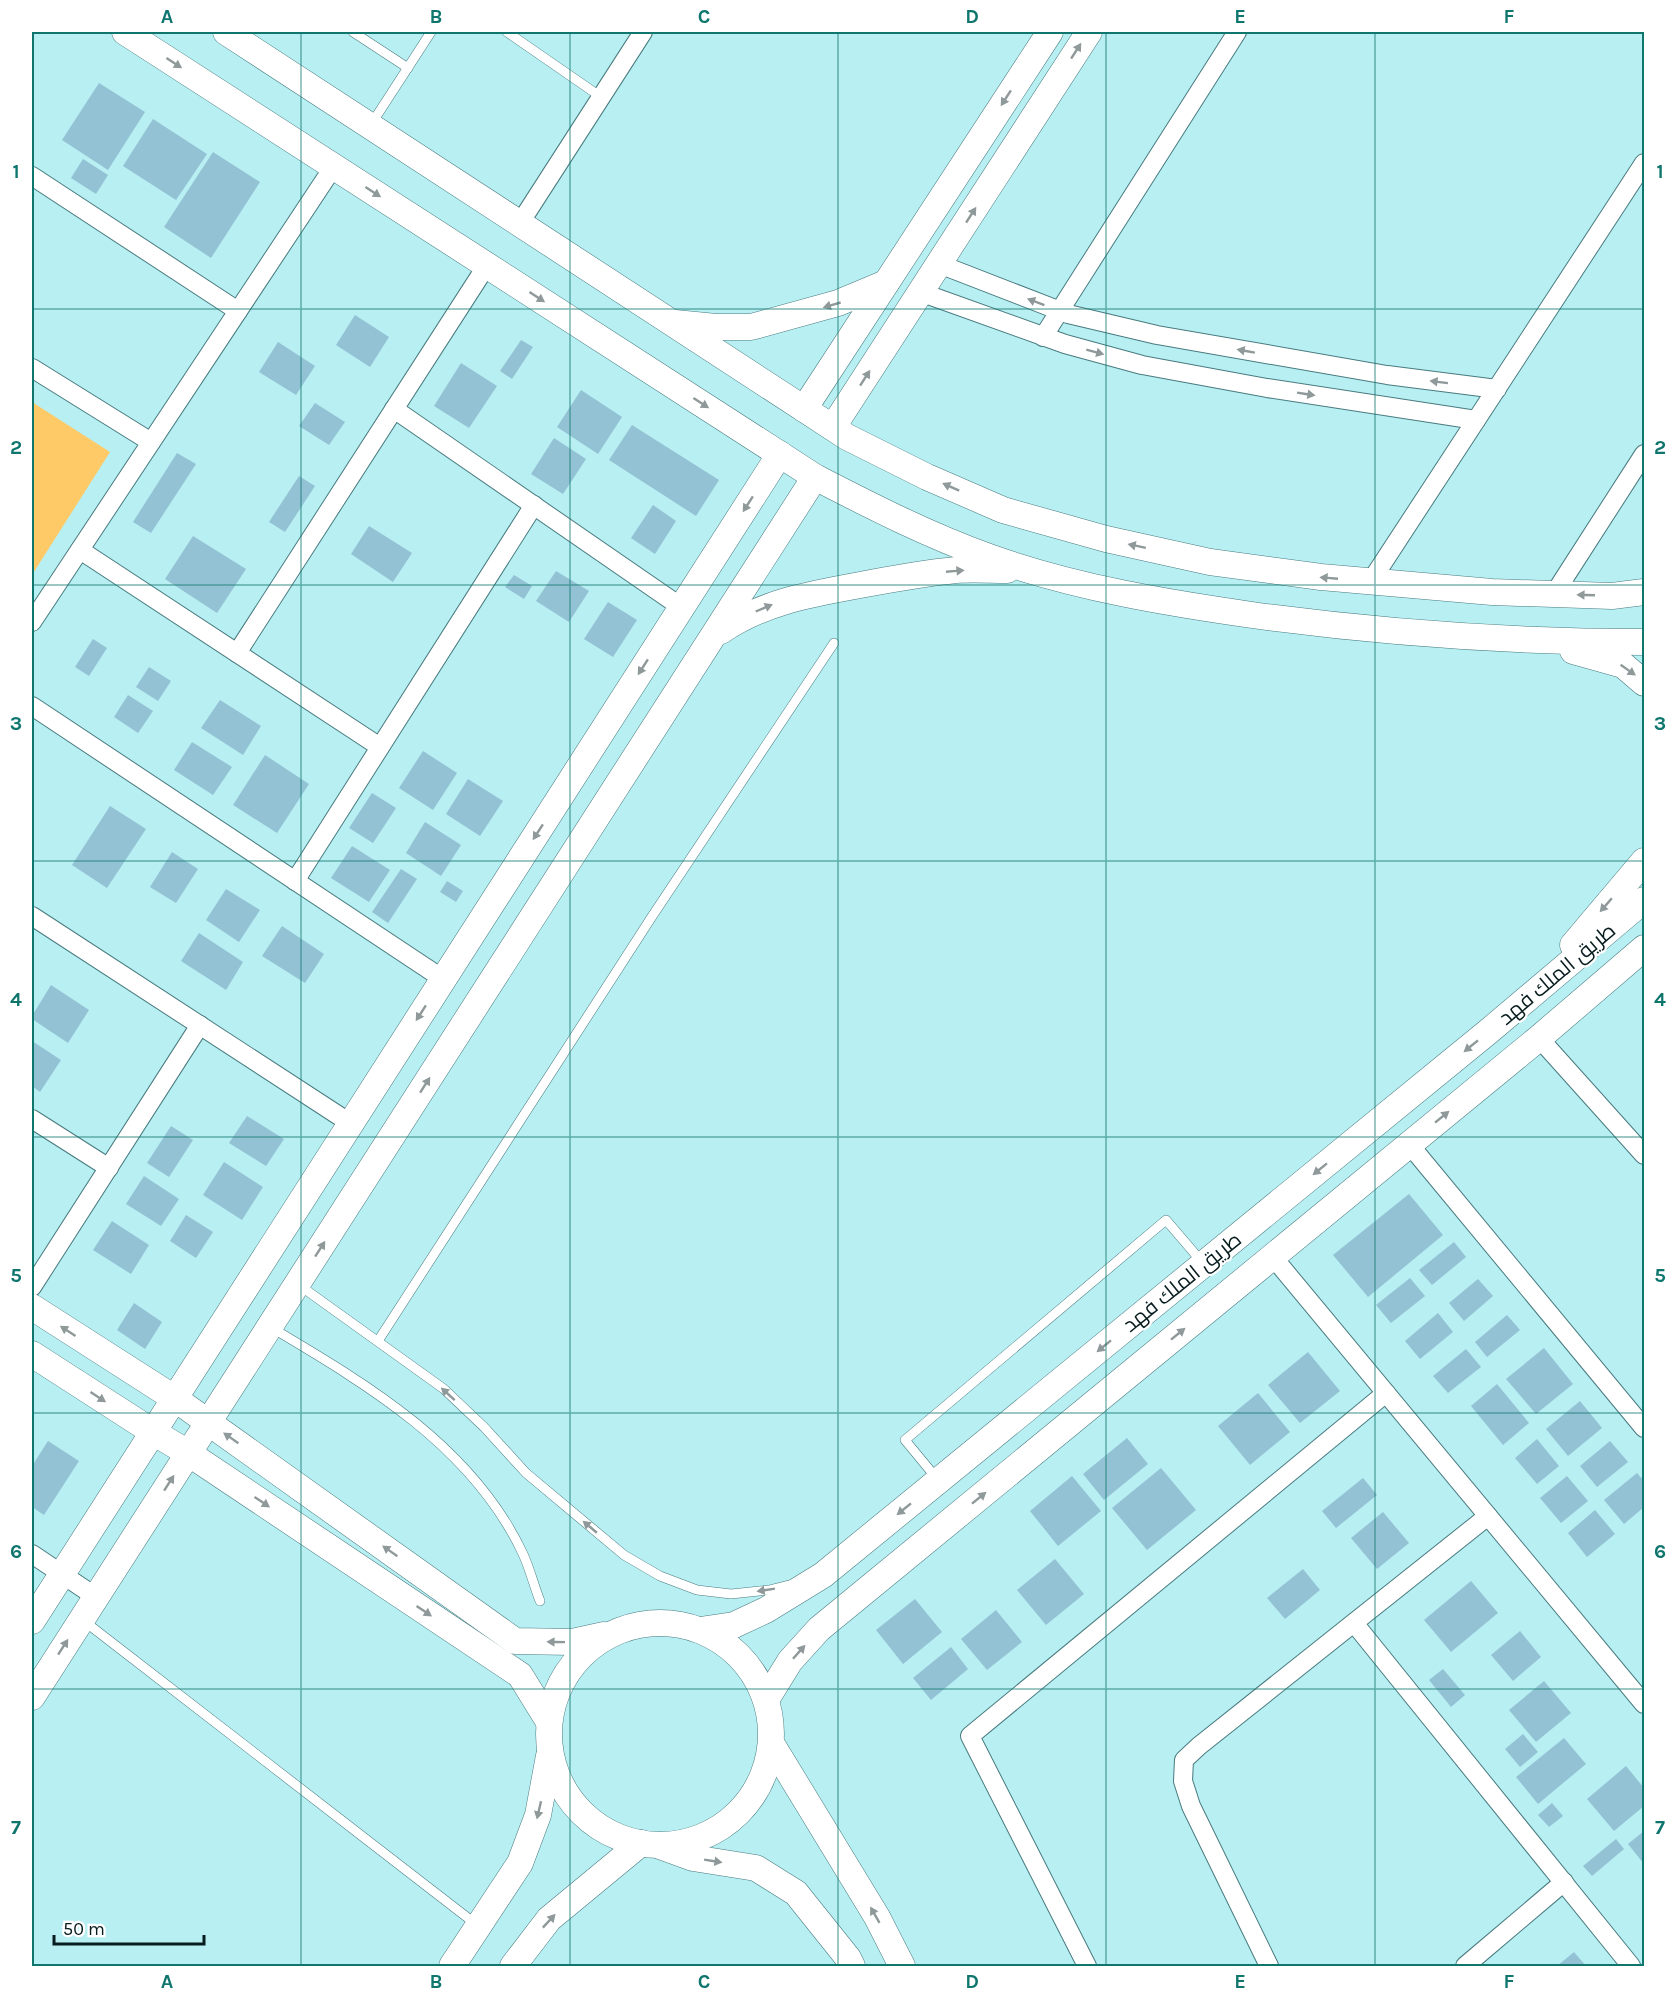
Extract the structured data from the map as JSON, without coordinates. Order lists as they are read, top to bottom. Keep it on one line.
{"streets":{"street":["طريق الملك فهد"]},"scale_bar":"50 m","grid":{"columns":["A","B","C","D","E","F"],"rows":["1","2","3","4","5","6","7"]}}
